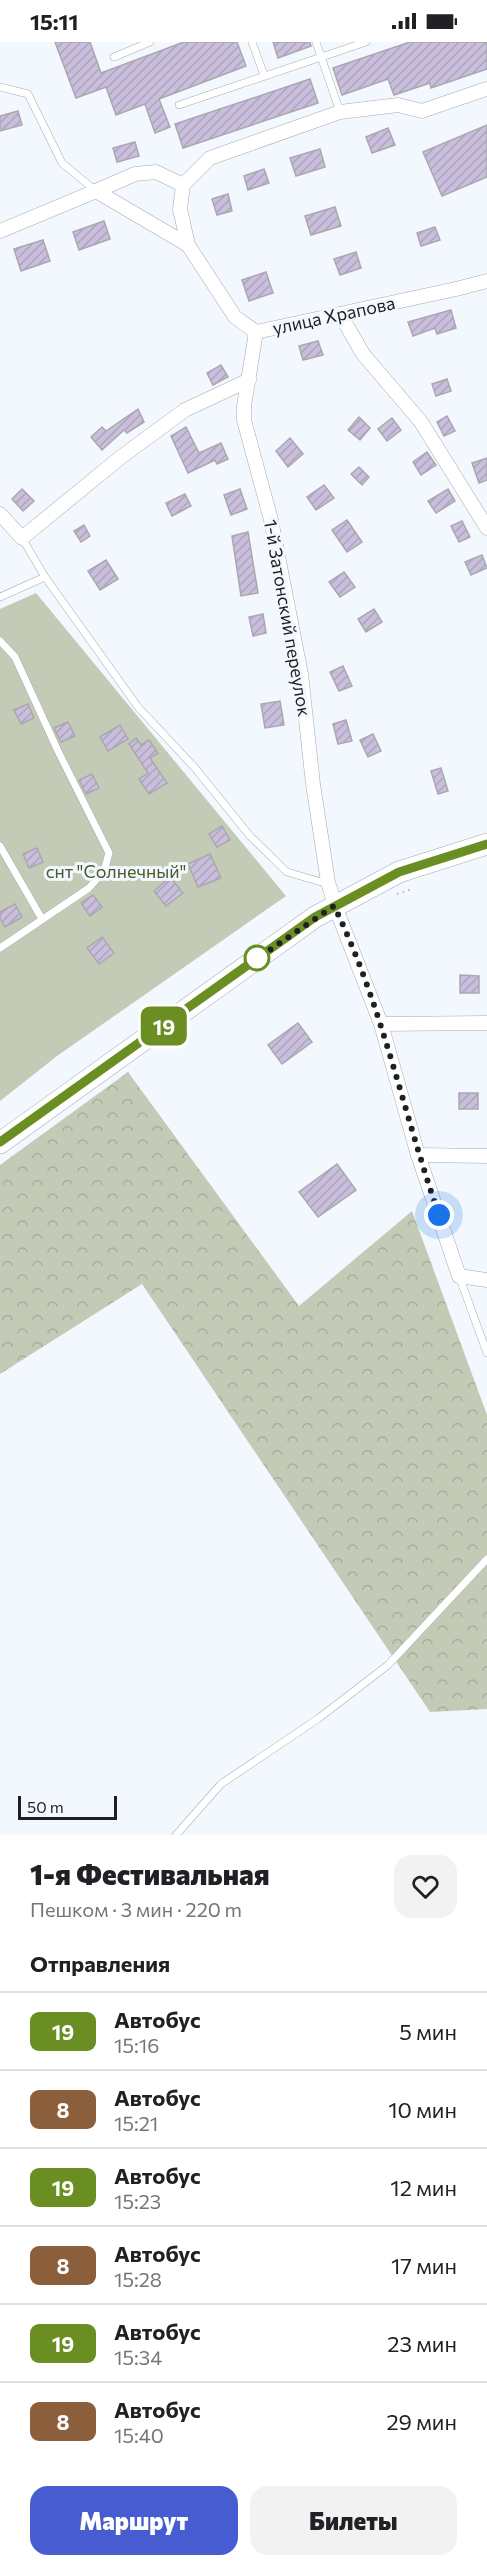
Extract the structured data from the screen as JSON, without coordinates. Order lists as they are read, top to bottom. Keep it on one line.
{"streets":{"street":["улица Храпова","1-й Затонский переулок"]},"crossings":[["улица Храпова","1-й Затонский переулок"]],"parks":["снт \"Солнечный\""],"lines":["bus line 19"],"scale_bar":"50 m","page":{"status":"15:11","on_map":"19","scale":"50 m","heading":[["1-я Фестивальная","Пешком · 3 мин · 220 m"],"Отправления"],"list":[{"mark":"19","name":"Автобус","note":"15:16","value":"5 мин"},{"mark":"8","name":"Автобус","note":"15:21","value":"10 мин"},{"mark":"19","name":"Автобус","note":"15:23","value":"12 мин"},{"mark":"8","name":"Автобус","note":"15:28","value":"17 мин"},{"mark":"19","name":"Автобус","note":"15:34","value":"23 мин"},{"mark":"8","name":"Автобус","note":"15:40","value":"29 мин"}],"buttons":["Маршрут","Билеты"]}}
